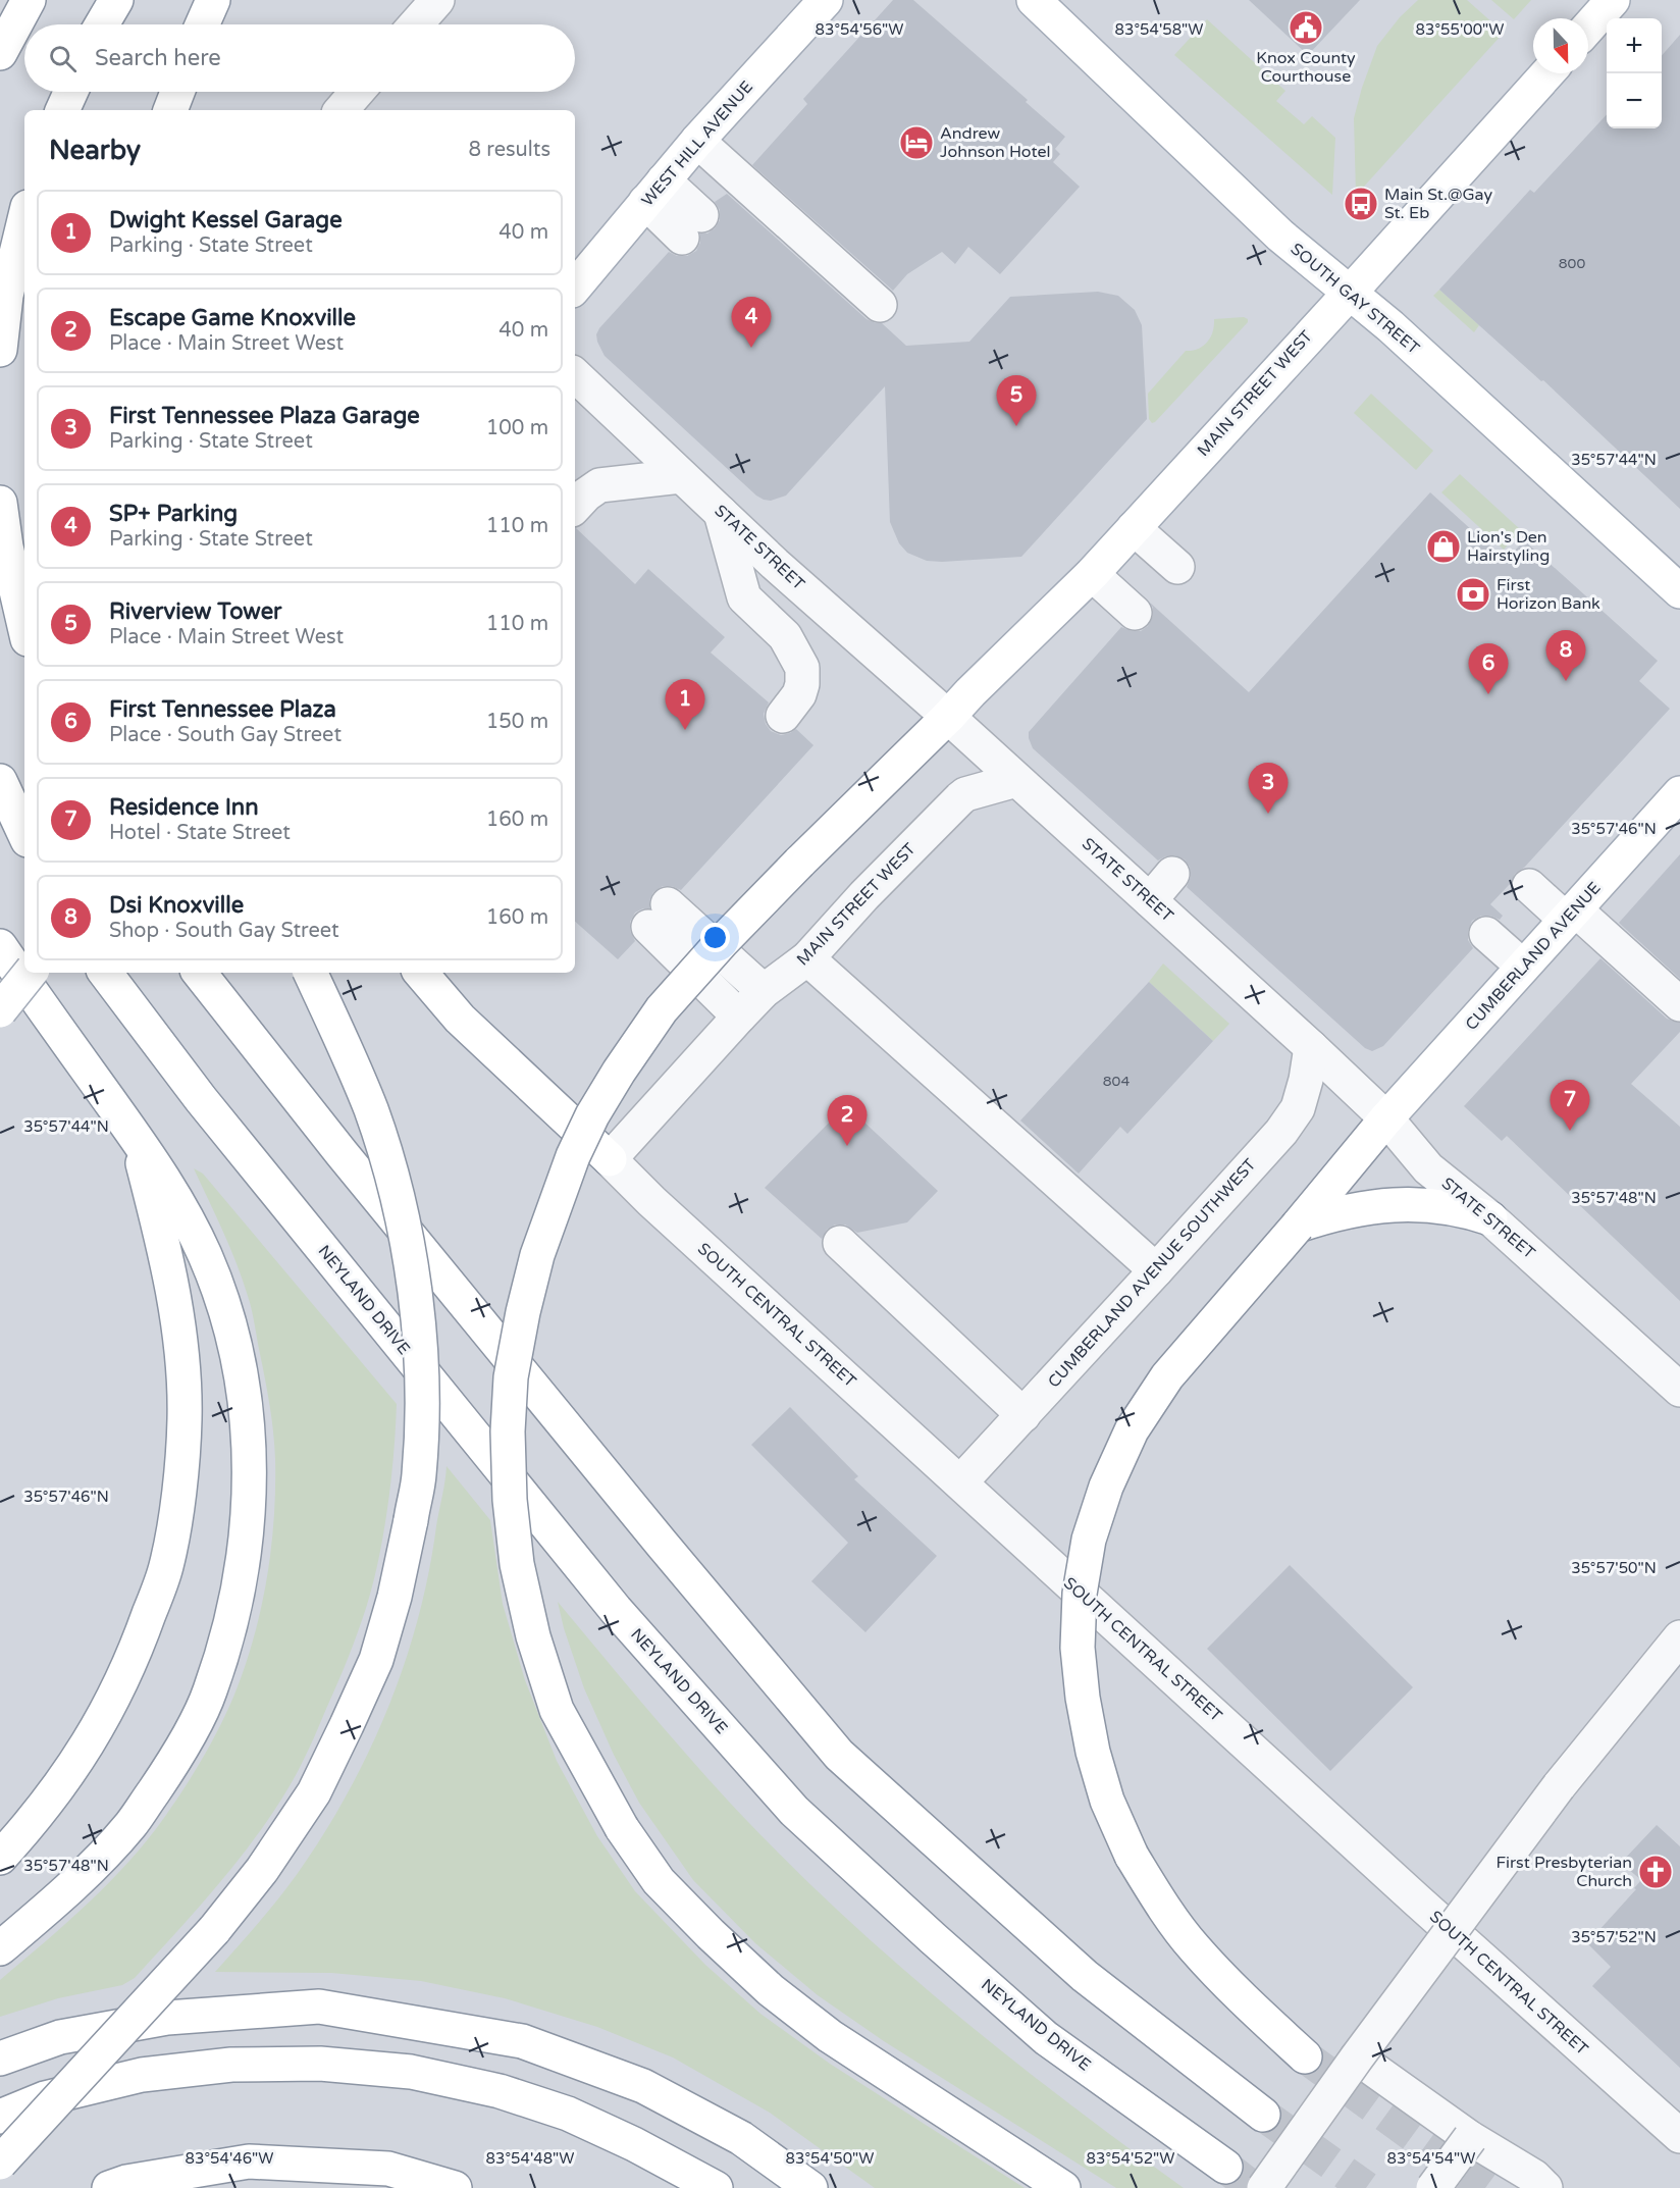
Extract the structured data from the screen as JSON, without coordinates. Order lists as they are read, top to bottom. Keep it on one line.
{"streets":{"main road":["WEST HILL AVENUE","SOUTH GAY STREET","MAIN STREET WEST","CUMBERLAND AVENUE","NEYLAND DRIVE"],"street":["STATE STREET","CUMBERLAND AVENUE SOUTHWEST","SOUTH CENTRAL STREET"]},"crossings":[["SOUTH GAY STREET","MAIN STREET WEST"],["MAIN STREET WEST","STATE STREET"],["MAIN STREET WEST","SOUTH CENTRAL STREET"],["STATE STREET","CUMBERLAND AVENUE"],["STATE STREET","CUMBERLAND AVENUE SOUTHWEST"],["CUMBERLAND AVENUE SOUTHWEST","SOUTH CENTRAL STREET"]],"places":{"public building":["Knox County Courthouse"],"hotel":["Andrew Johnson Hotel"],"bus stop":["Main St.@Gay St. Eb"],"shop":["Lion's Den Hairstyling"],"bank":["First Horizon Bank"],"church":["First Presbyterian Church"]},"house_numbers":["800","804"],"north":"bottom","page":{"map_buttons":["+","−"],"search":"Search here","heading":["Nearby","8 results"],"list":[{"mark":"1","name":"Dwight Kessel Garage","note":"Parking · State Street","value":"40 m"},{"mark":"2","name":"Escape Game Knoxville","note":"Place · Main Street West","value":"40 m"},{"mark":"3","name":"First Tennessee Plaza Garage","note":"Parking · State Street","value":"100 m"},{"mark":"4","name":"SP+ Parking","note":"Parking · State Street","value":"110 m"},{"mark":"5","name":"Riverview Tower","note":"Place · Main Street West","value":"110 m"},{"mark":"6","name":"First Tennessee Plaza","note":"Place · South Gay Street","value":"150 m"},{"mark":"7","name":"Residence Inn","note":"Hotel · State Street","value":"160 m"},{"mark":"8","name":"Dsi Knoxville","note":"Shop · South Gay Street","value":"160 m"}],"pins":["4","5","8","6","1","3","7","2"]},"coordinates":["83°54'56\"W","83°54'58\"W","83°55'00\"W","35°57'44\"N","35°57'46\"N","35°57'48\"N","35°57'50\"N","35°57'52\"N","83°54'46\"W","83°54'48\"W","83°54'50\"W","83°54'52\"W","83°54'54\"W"]}
